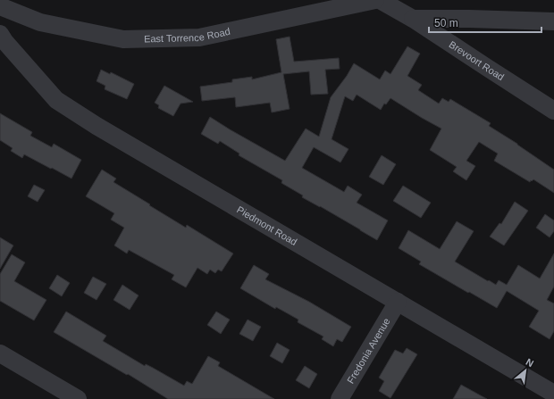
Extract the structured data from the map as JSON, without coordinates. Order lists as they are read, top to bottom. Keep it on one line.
{"streets":{"street":["East Torrence Road","Brevoort Road","Piedmont Road","Fredonia Avenue"]},"crossings":[["Piedmont Road","Fredonia Avenue"]],"scale_bar":"50 m","north":"top right"}
